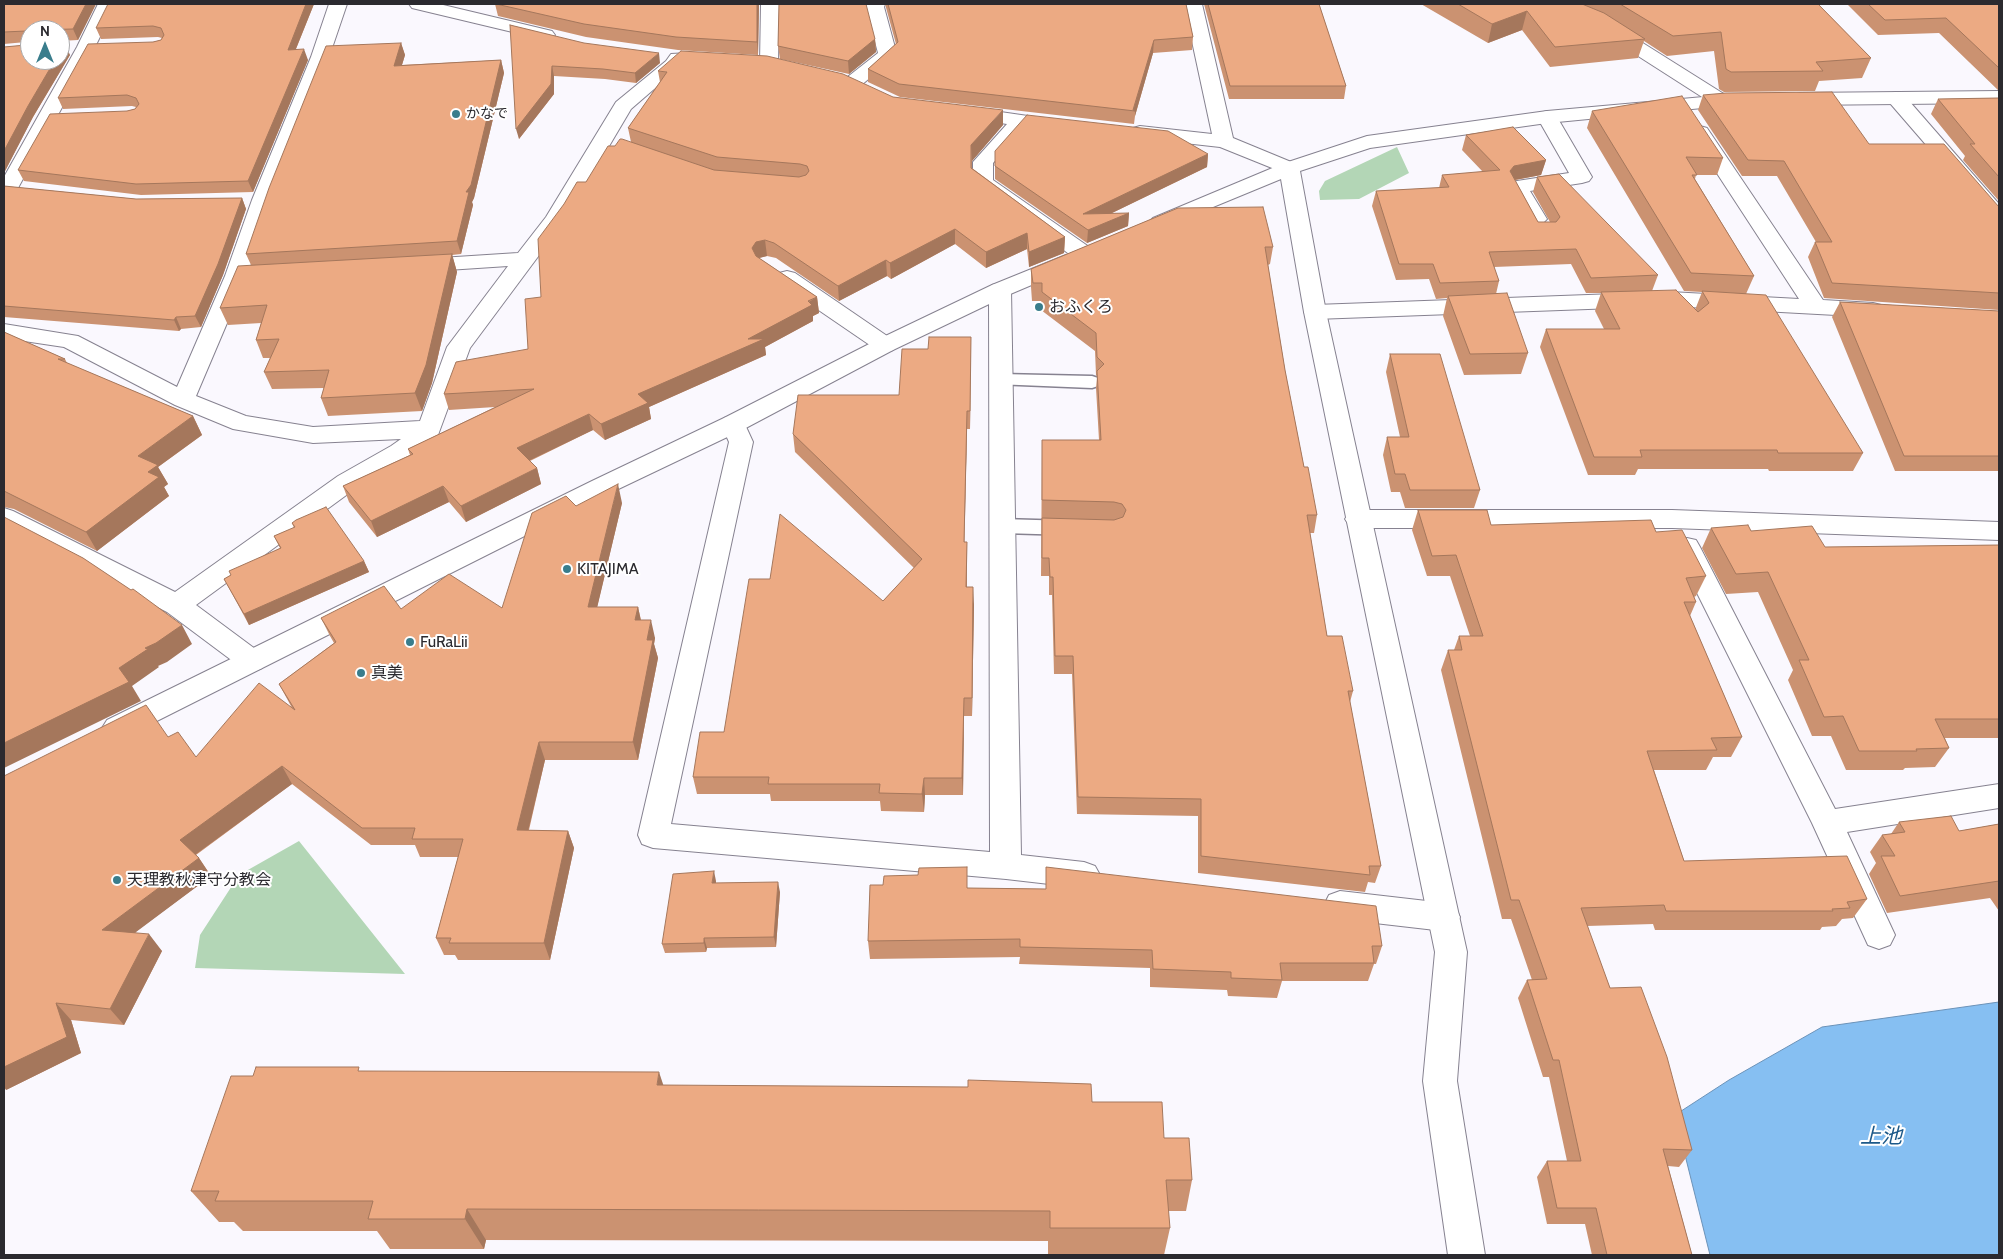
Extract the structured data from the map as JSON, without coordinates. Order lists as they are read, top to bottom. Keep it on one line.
{"water":["上池"],"places":["かなで","おふくろ","KITAJIMA","FuRaLii","真美","天理教秋津守分教会"],"north":"top"}
